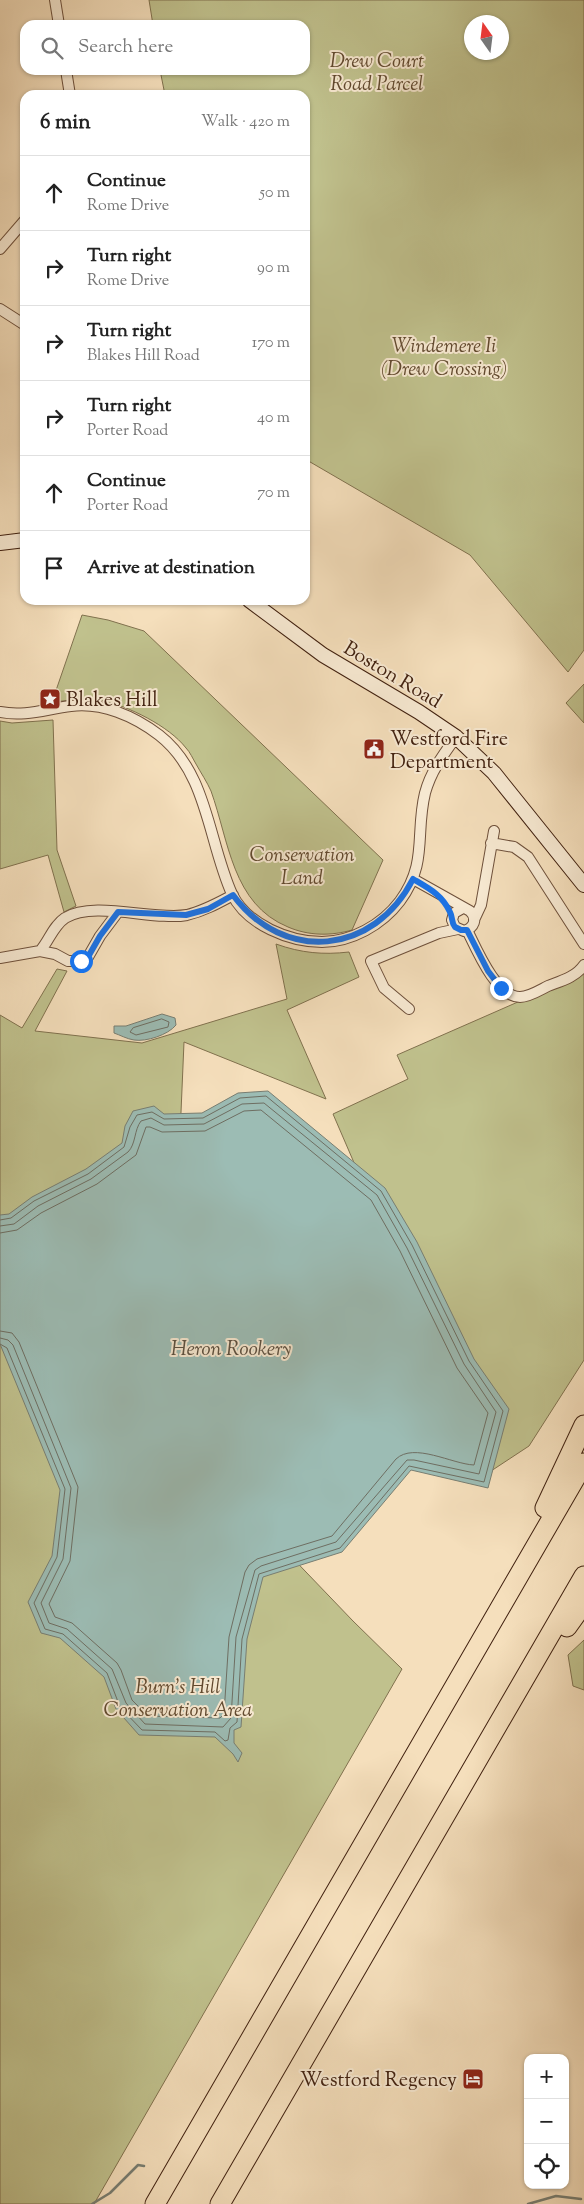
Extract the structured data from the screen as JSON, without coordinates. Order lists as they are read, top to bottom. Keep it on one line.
{"streets":{"main road":["Boston Road"]},"water":["Heron Rookery"],"parks":["Drew Court Road Parcel","Windemere Ii (Drew Crossing)","Conservation Land","Burn’s Hill Conservation Area"],"places":{"place":["Blakes Hill"],"public building":["Westford Fire Department"],"hotel":["Westford Regency"]},"north":"top","page":{"search":"Search here","heading":["6 min","Walk · 420 m"],"list":[["Continue","Rome Drive","50 m"],["Turn right","Rome Drive","90 m"],["Turn right","Blakes Hill Road","170 m"],["Turn right","Porter Road","40 m"],["Continue","Porter Road","70 m"],"Arrive at destination"],"map_buttons":["+","−"]}}
